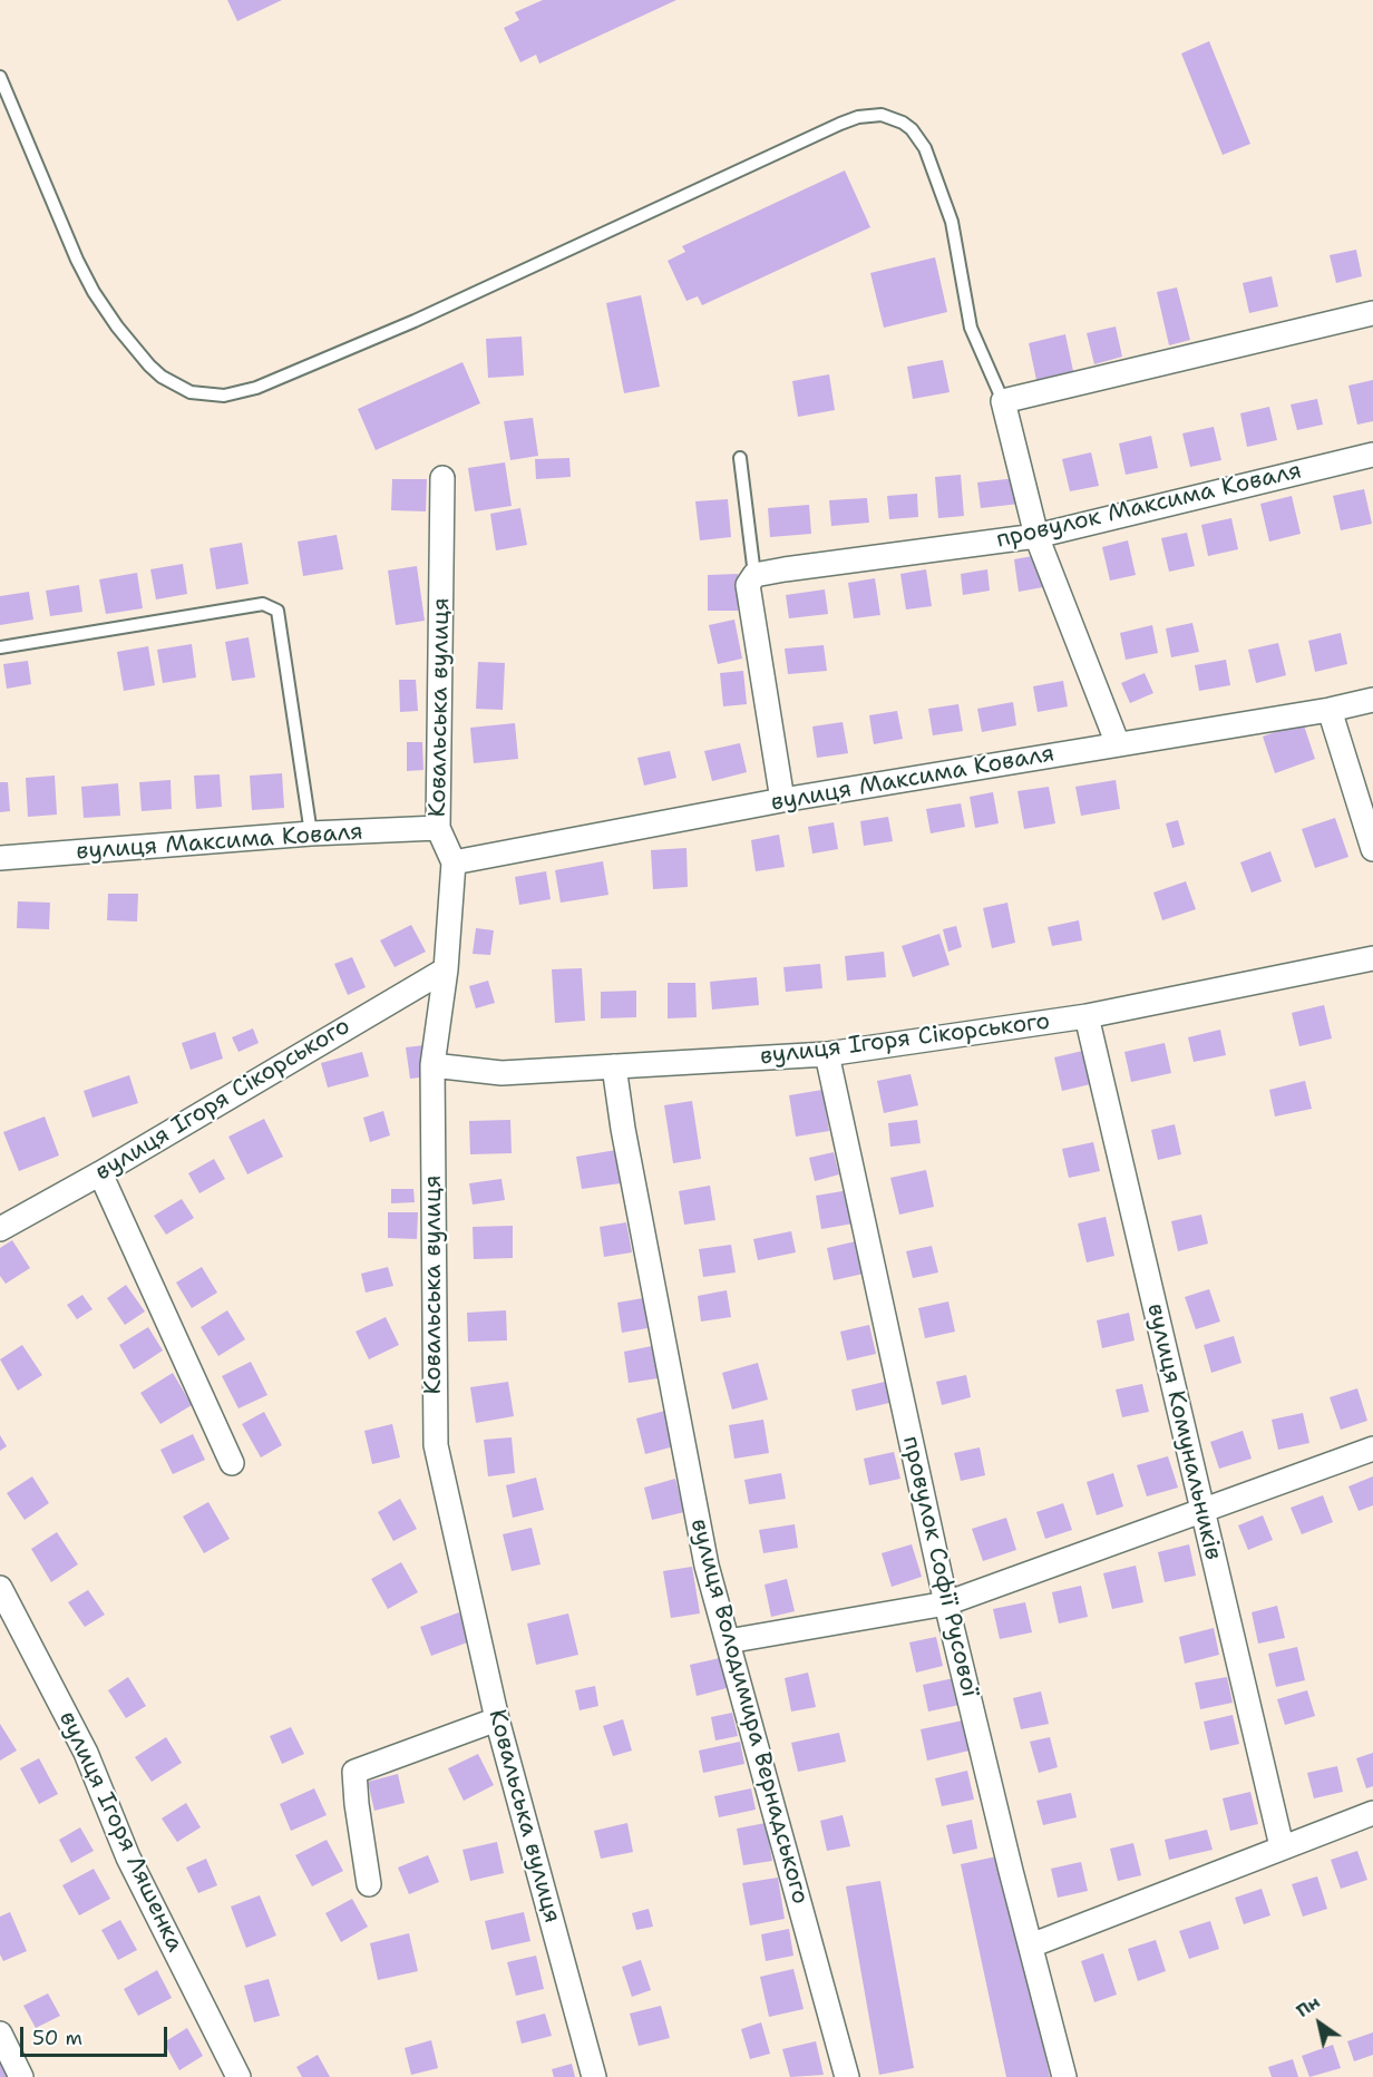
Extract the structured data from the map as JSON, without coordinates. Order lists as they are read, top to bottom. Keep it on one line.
{"streets":{"street":["провулок Максима Коваля","Ковальська вулиця","вулиця Максима Коваля","вулиця Ігоря Сікорського","вулиця Комунальників","провулок Софії Русової","вулиця Володимира Вернадського","вулиця Ігоря Ляшенка"]},"crossings":[["Ковальська вулиця","вулиця Максима Коваля"],["Ковальська вулиця","вулиця Ігоря Сікорського"],["вулиця Ігоря Сікорського","вулиця Комунальників"],["вулиця Ігоря Сікорського","провулок Софії Русової"],["вулиця Ігоря Сікорського","вулиця Володимира Вернадського"]],"scale_bar":"50 m","north":"top left"}
